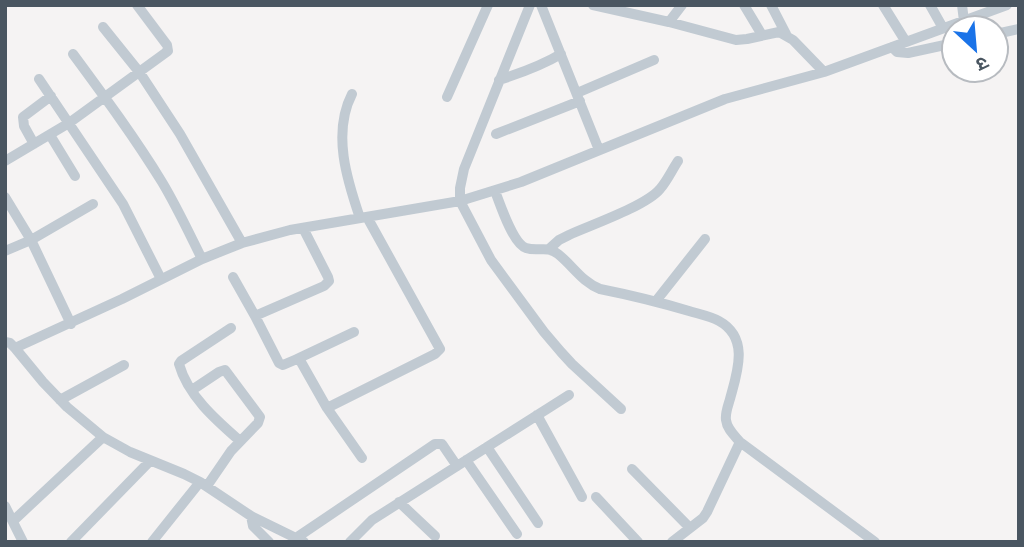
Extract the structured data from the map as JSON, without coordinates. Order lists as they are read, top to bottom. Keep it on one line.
{"north":"bottom right"}
